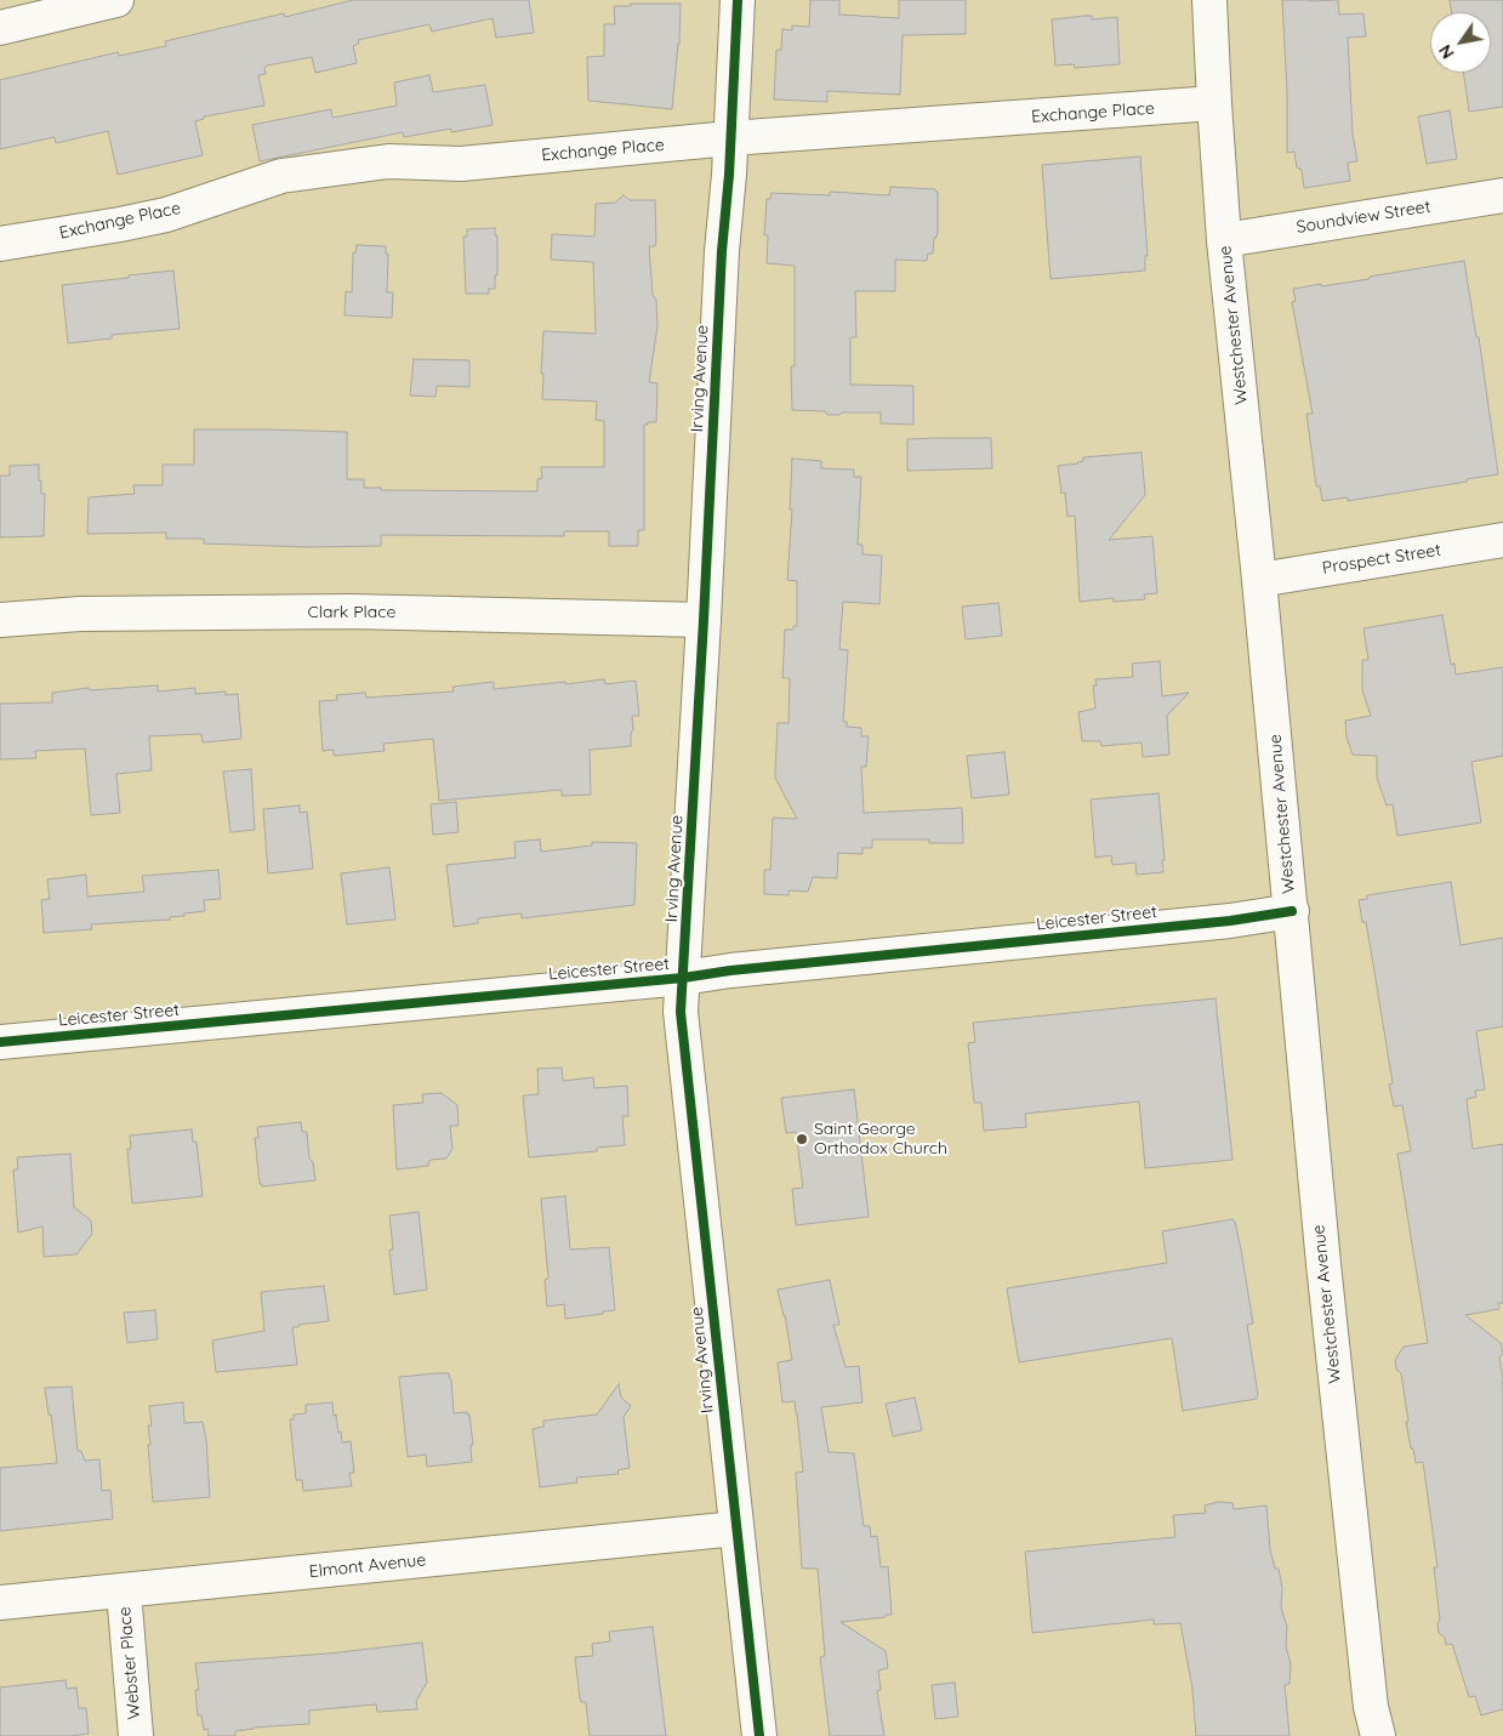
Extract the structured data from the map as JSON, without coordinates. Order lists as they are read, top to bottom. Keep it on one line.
{"streets":{"street":["Exchange Place","Soundview Street","Westchester Avenue","Irving Avenue","Prospect Street","Clark Place","Leicester Street","Elmont Avenue","Webster Place"]},"crossings":[["Exchange Place","Westchester Avenue"],["Exchange Place","Irving Avenue"],["Soundview Street","Westchester Avenue"],["Westchester Avenue","Prospect Street"],["Westchester Avenue","Leicester Street"],["Irving Avenue","Clark Place"],["Irving Avenue","Leicester Street"],["Irving Avenue","Elmont Avenue"],["Elmont Avenue","Webster Place"]],"places":["Saint George Orthodox Church"],"north":"bottom left"}
